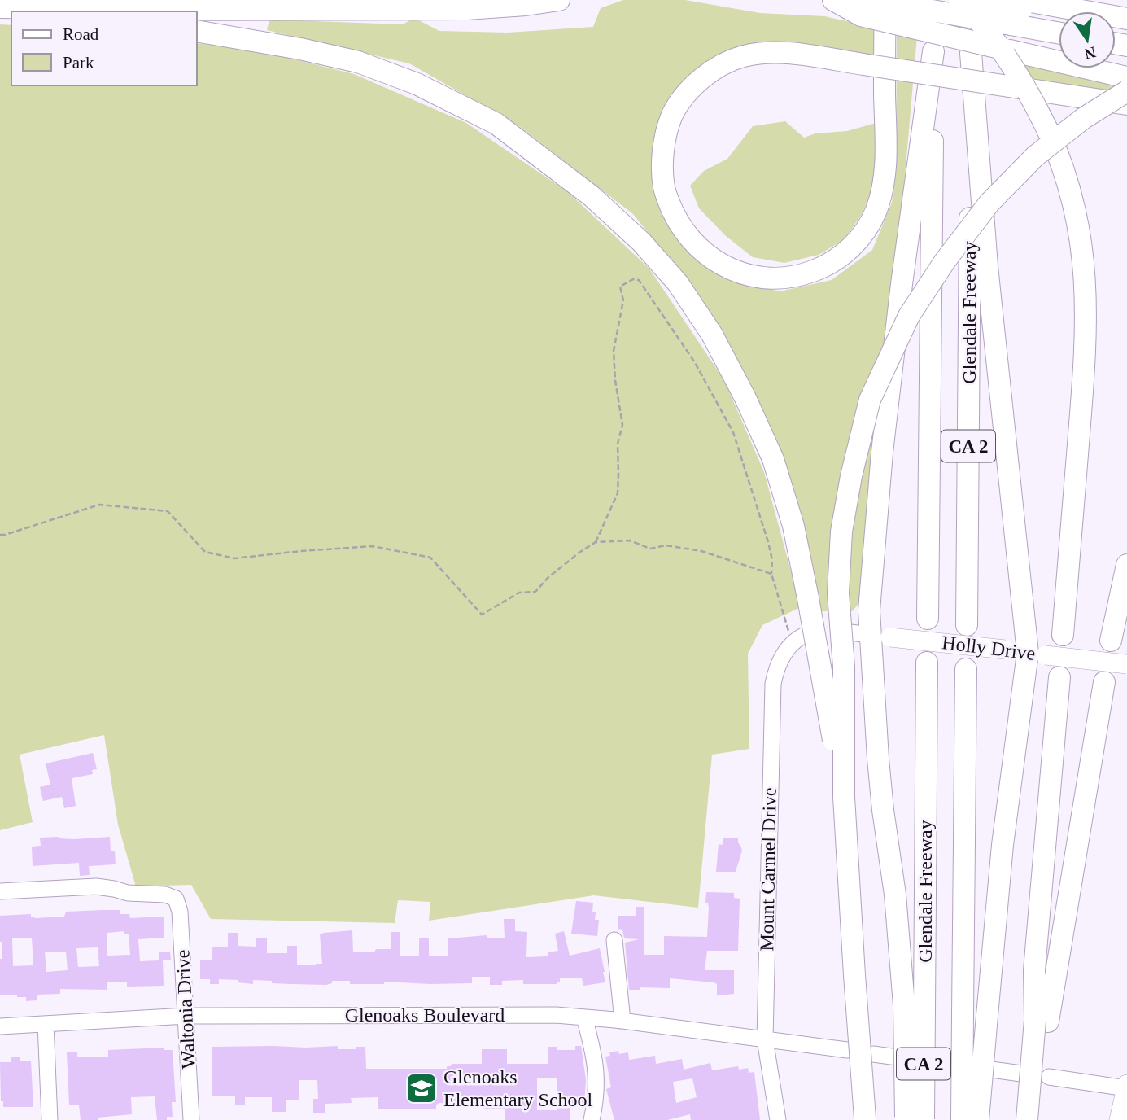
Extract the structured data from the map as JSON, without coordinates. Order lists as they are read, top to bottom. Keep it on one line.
{"streets":{"highway":["Glendale Freeway","CA 2"],"main road":["Holly Drive"],"street":["Mount Carmel Drive","Waltonia Drive","Glenoaks Boulevard"]},"crossings":[["Mount Carmel Drive","Glenoaks Boulevard"],["Waltonia Drive","Glenoaks Boulevard"]],"places":{"school or university":["Glenoaks Elementary School"]},"legend":["Road","Park"],"north":"bottom"}
